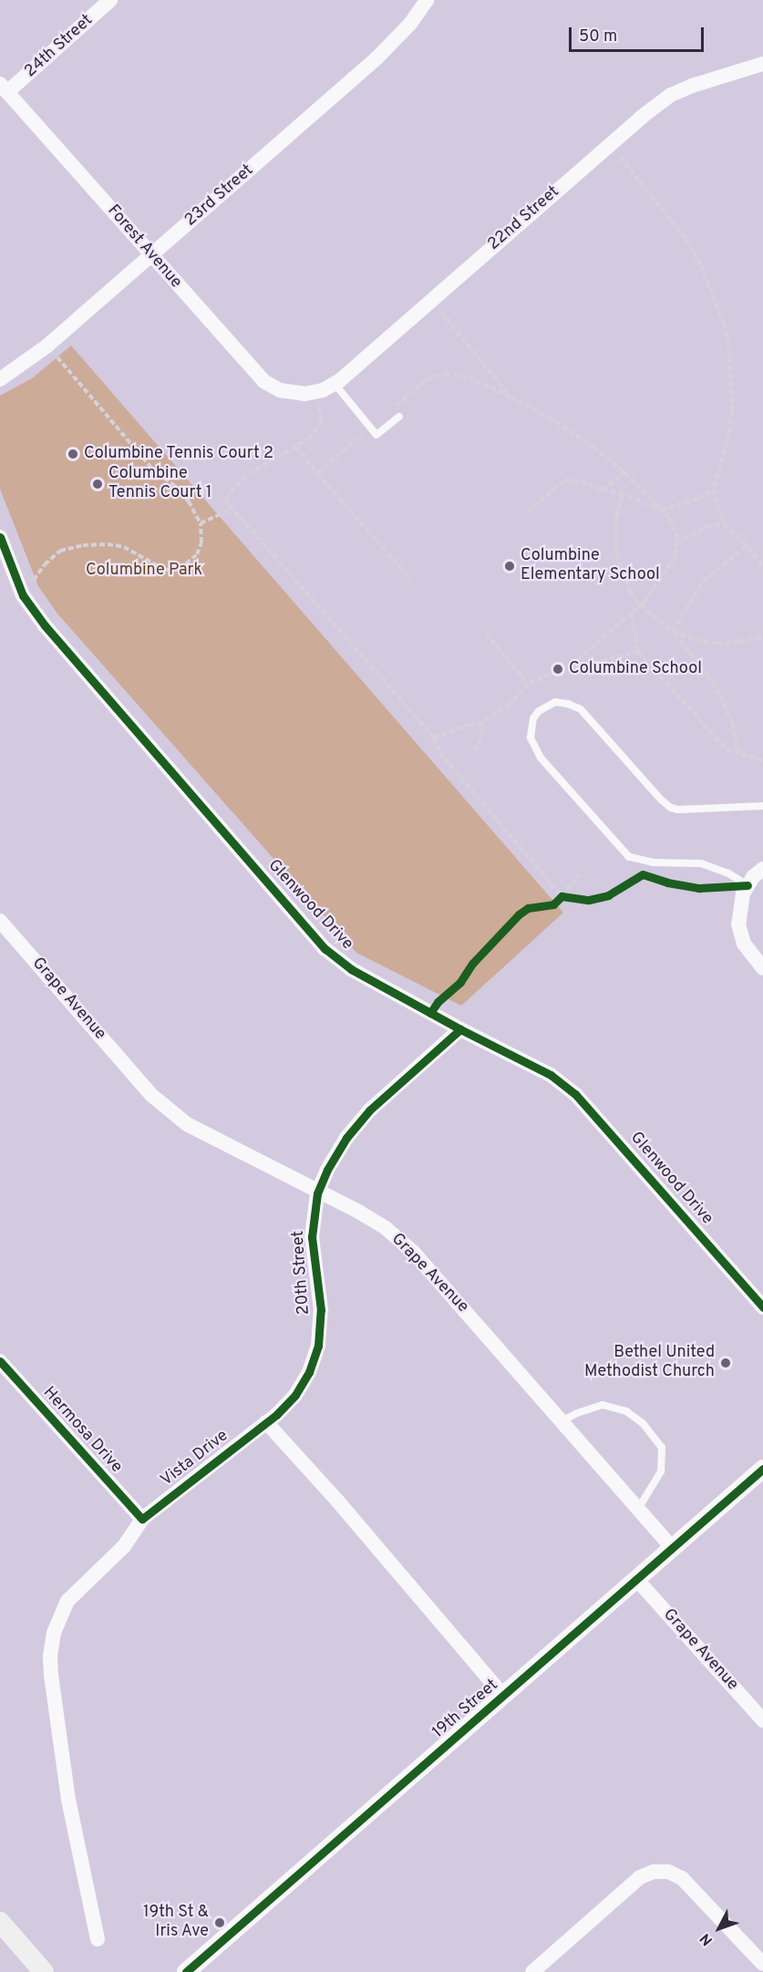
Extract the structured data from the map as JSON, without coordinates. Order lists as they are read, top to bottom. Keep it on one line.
{"streets":{"street":["24th Street","23rd Street","22nd Street","Forest Avenue","Glenwood Drive","Grape Avenue","20th Street","Hermosa Drive","Vista Drive","19th Street"]},"crossings":[["24th Street","Forest Avenue"],["23rd Street","Forest Avenue"],["22nd Street","Forest Avenue"],["Glenwood Drive","20th Street"],["Grape Avenue","20th Street"],["Grape Avenue","19th Street"],["20th Street","Vista Drive"],["Hermosa Drive","Vista Drive"]],"parks":["Columbine Park"],"places":["Columbine Tennis Court 2","Columbine Tennis Court 1","Columbine Elementary School","Columbine School","Bethel United Methodist Church","19th St & Iris Ave"],"scale_bar":"50 m","north":"bottom left"}
